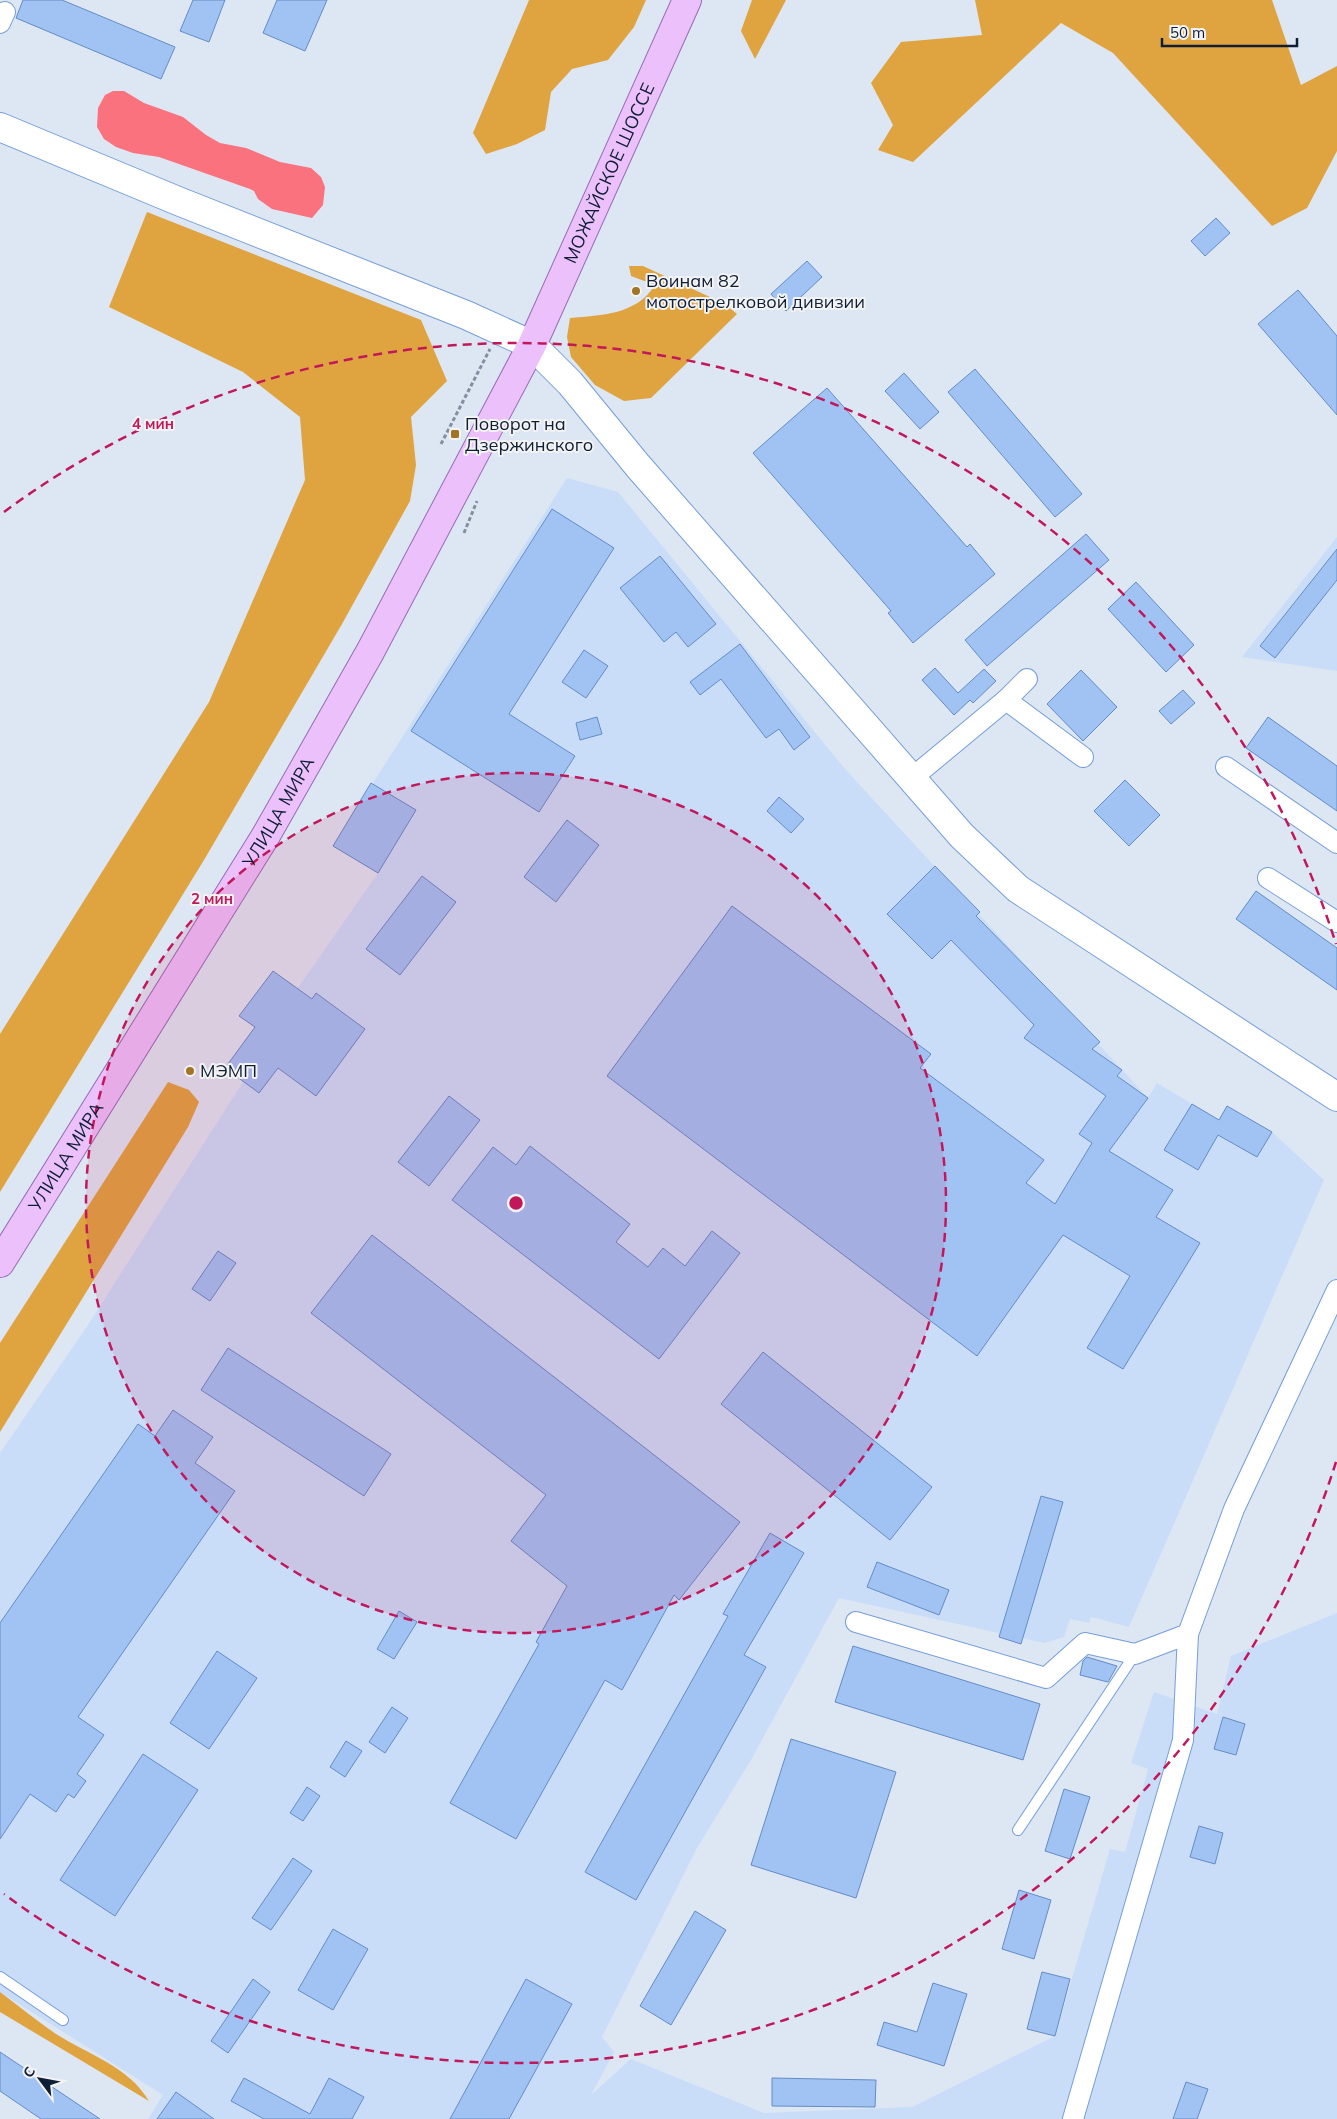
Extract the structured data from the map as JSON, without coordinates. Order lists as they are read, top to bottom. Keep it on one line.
{"streets":{"main road":["МОЖАЙСКОЕ ШОССЕ","УЛИЦА МИРА"]},"crossings":[["МОЖАЙСКОЕ ШОССЕ","УЛИЦА МИРА"]],"places":{"other":["Воинам 82 мотострелковой дивизии","МЭМП"],"transit":["Поворот на Дзержинского"]},"scale_bar":"50 m","north":"top left","rings":["4 мин","2 мин"]}
